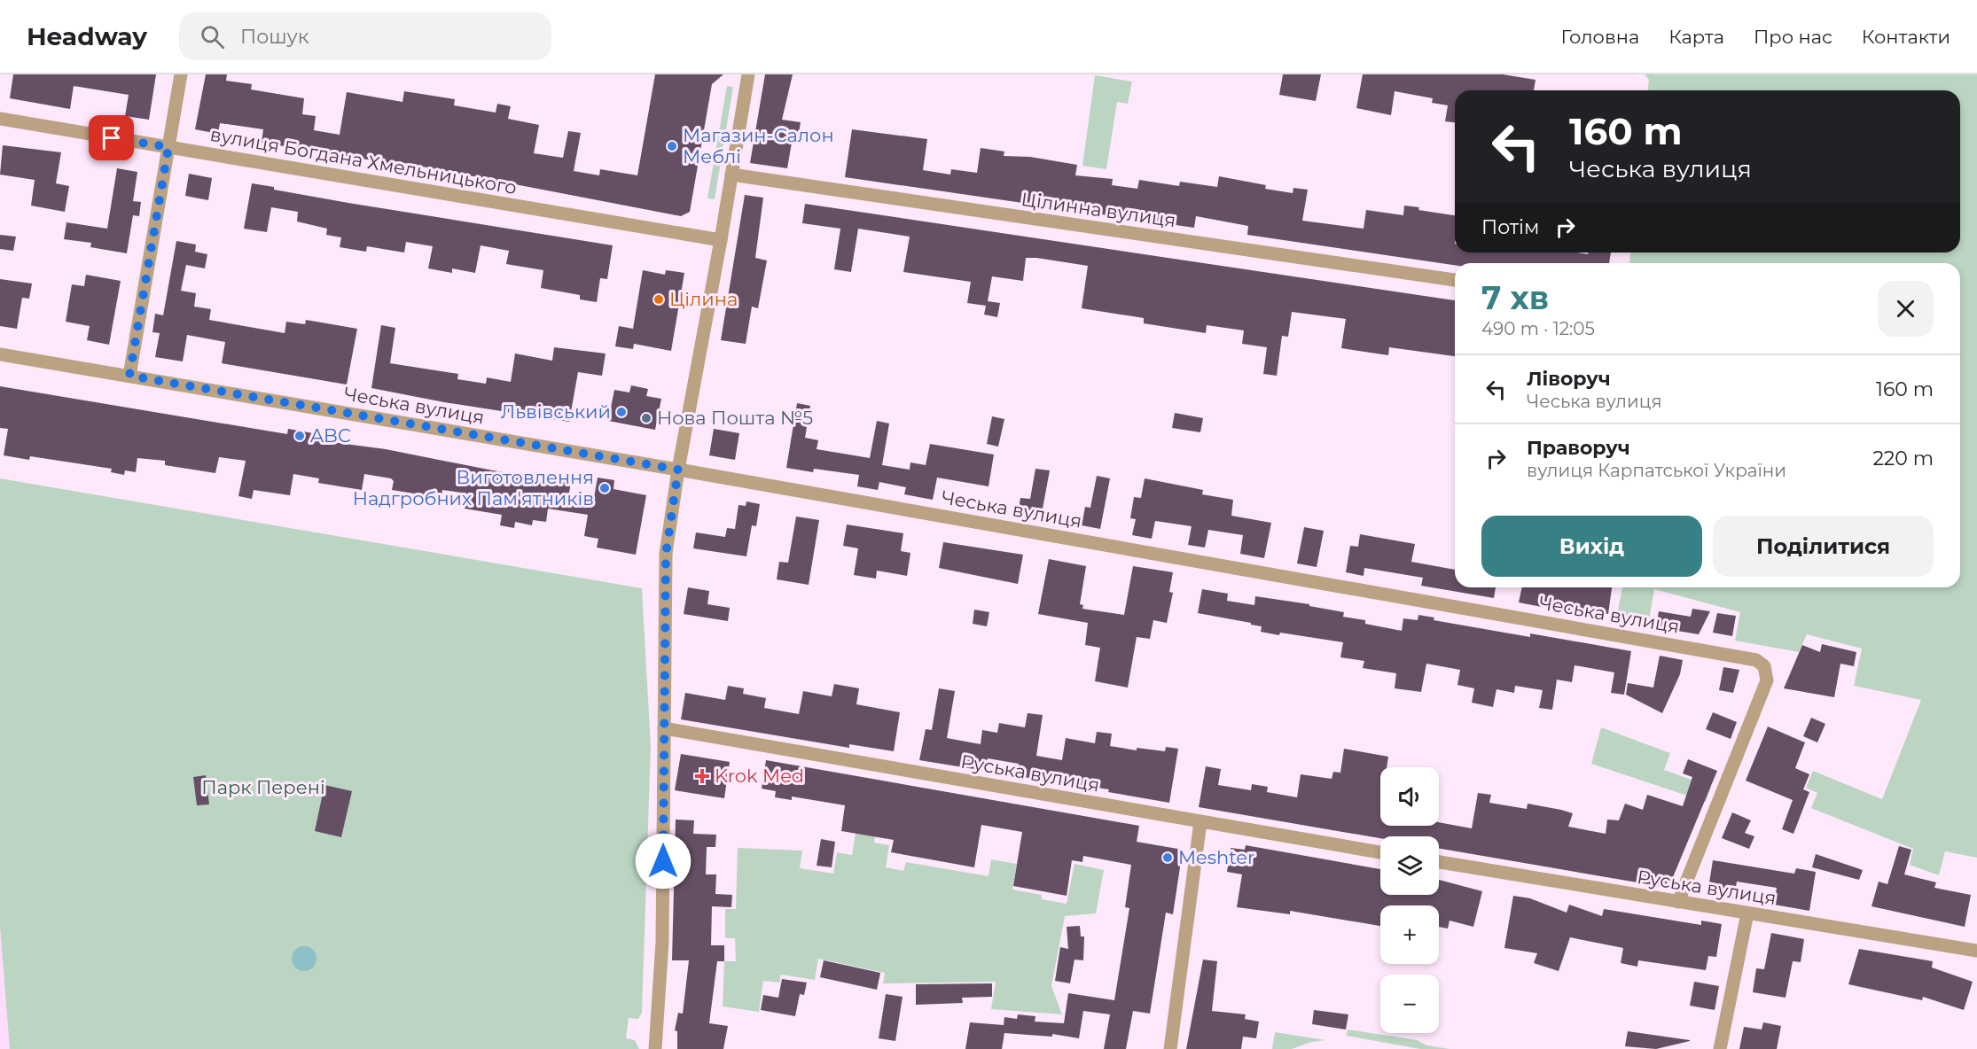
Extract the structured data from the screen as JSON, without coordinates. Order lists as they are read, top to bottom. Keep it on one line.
{"streets":{"street":["вулиця Богдана Хмельницького","Цілинна вулиця","Чеська вулиця","Руська вулиця"]},"crossings":[["Чеська вулиця","Руська вулиця"]],"parks":["Парк Перені"],"places":{"other":["Магазин-Салон Меблі","Цілина","Львівський","Нова Пошта №5","ABC","Виготовлення Надгробних Пам'ятників","Meshter"],"health":["Krok Med"]},"page":{"header":"Headway","search":"Пошук","nav":["Головна","Карта","Про нас","Контакти"],"turn":["160 m","Чеська вулиця"],"then":"Потім","heading":["7 хв","490 m · 12:05"],"list":[{"name":"Ліворуч","note":"Чеська вулиця","value":"160 m"},{"name":"Праворуч","note":"вулиця Карпатської України","value":"220 m"}],"buttons":["Вихід","Поділитися"],"map_buttons":["+","−"]}}
